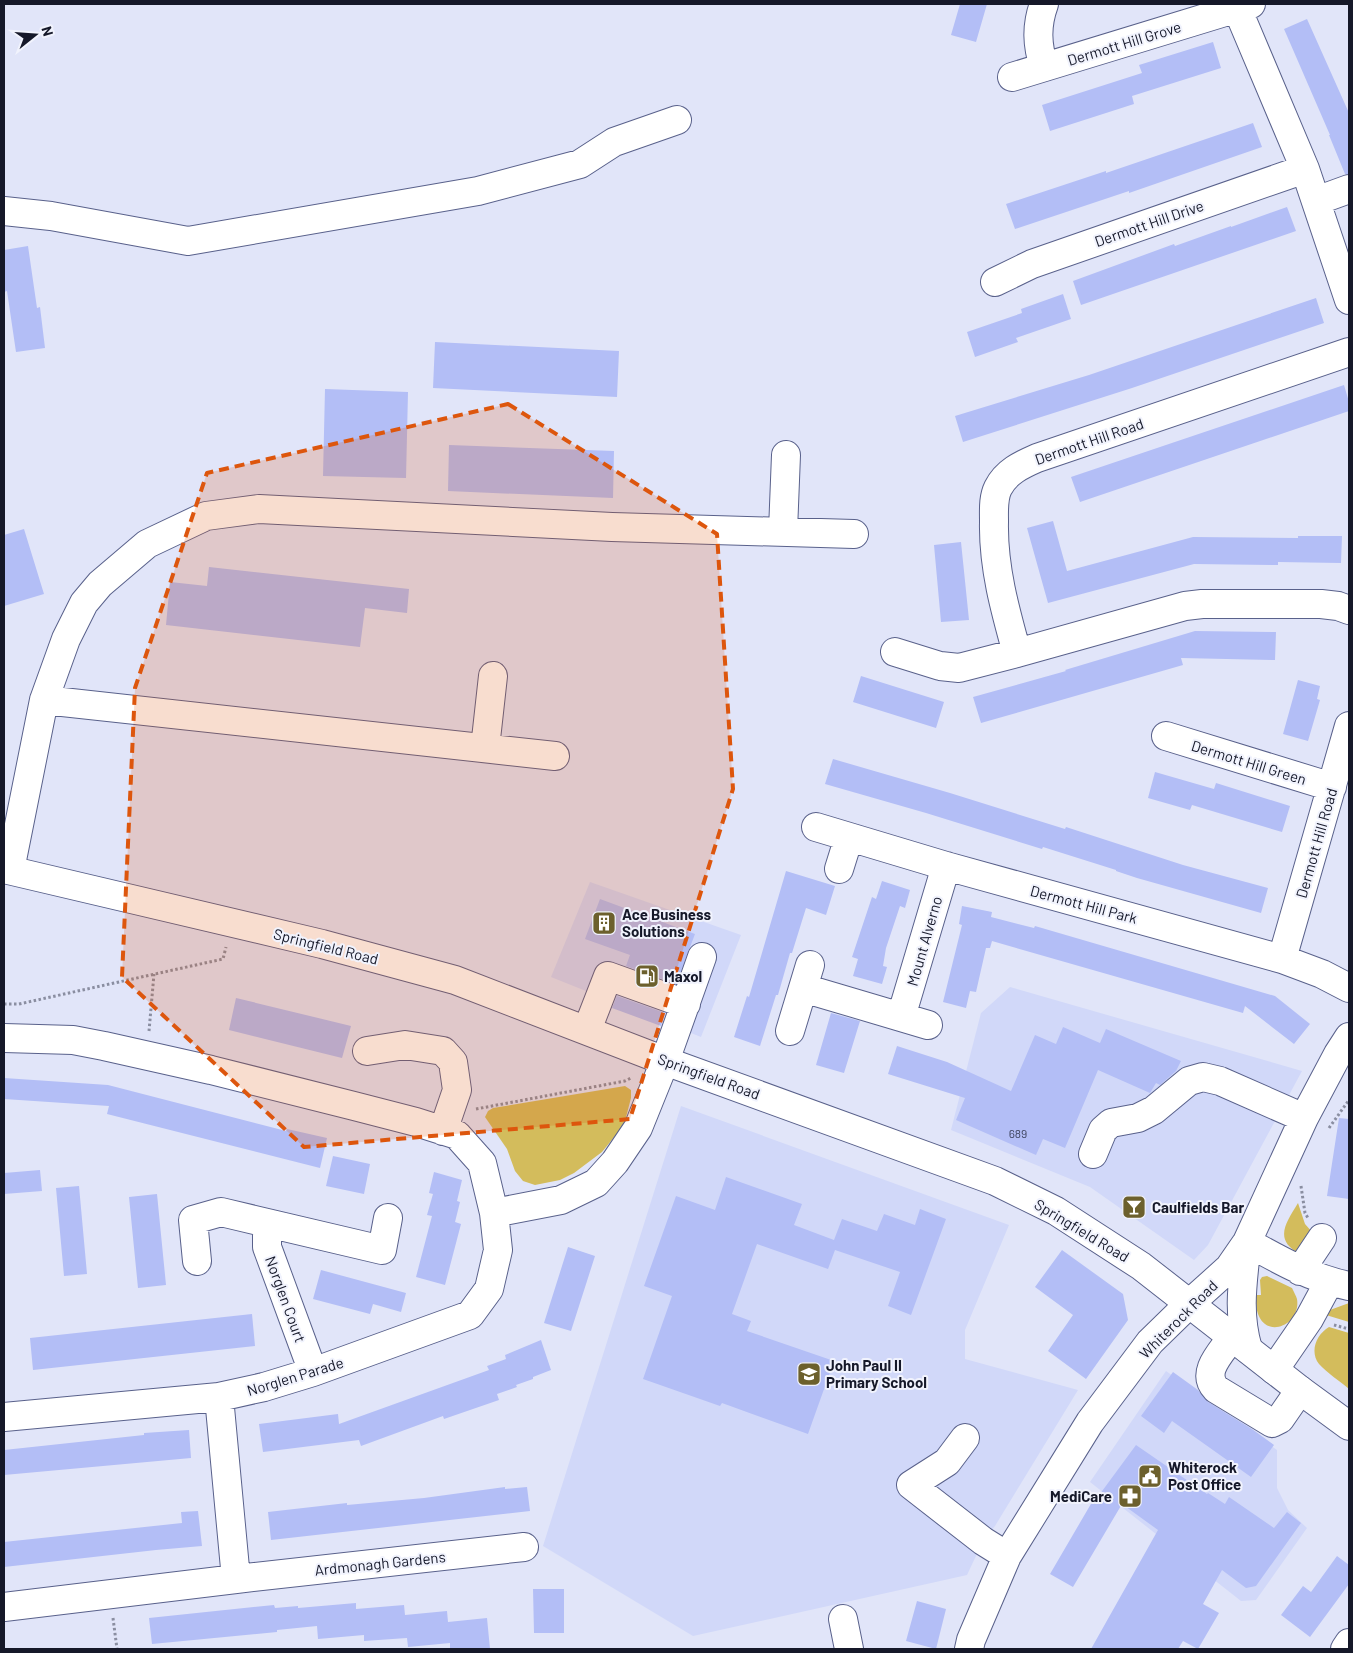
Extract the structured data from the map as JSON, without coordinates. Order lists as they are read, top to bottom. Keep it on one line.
{"streets":{"main road":["Dermott Hill Grove","Dermott Hill Drive","Dermott Hill Road","Dermott Hill Green","Dermott Hill Park","Mount Alverno","Springfield Road","Norglen Court","Whiterock Road","Norglen Parade","Ardmonagh Gardens"]},"crossings":[["Dermott Hill Road","Dermott Hill Green"],["Dermott Hill Road","Dermott Hill Park"],["Dermott Hill Park","Mount Alverno"],["Springfield Road","Whiterock Road"],["Norglen Court","Norglen Parade"]],"places":{"building":["Ace Business Solutions"],"fuel station":["Maxol"],"bar":["Caulfields Bar"],"school or university":["John Paul II Primary School"],"public building":["Whiterock Post Office"],"pharmacy":["MediCare"]},"house_numbers":["689"],"north":"right"}
